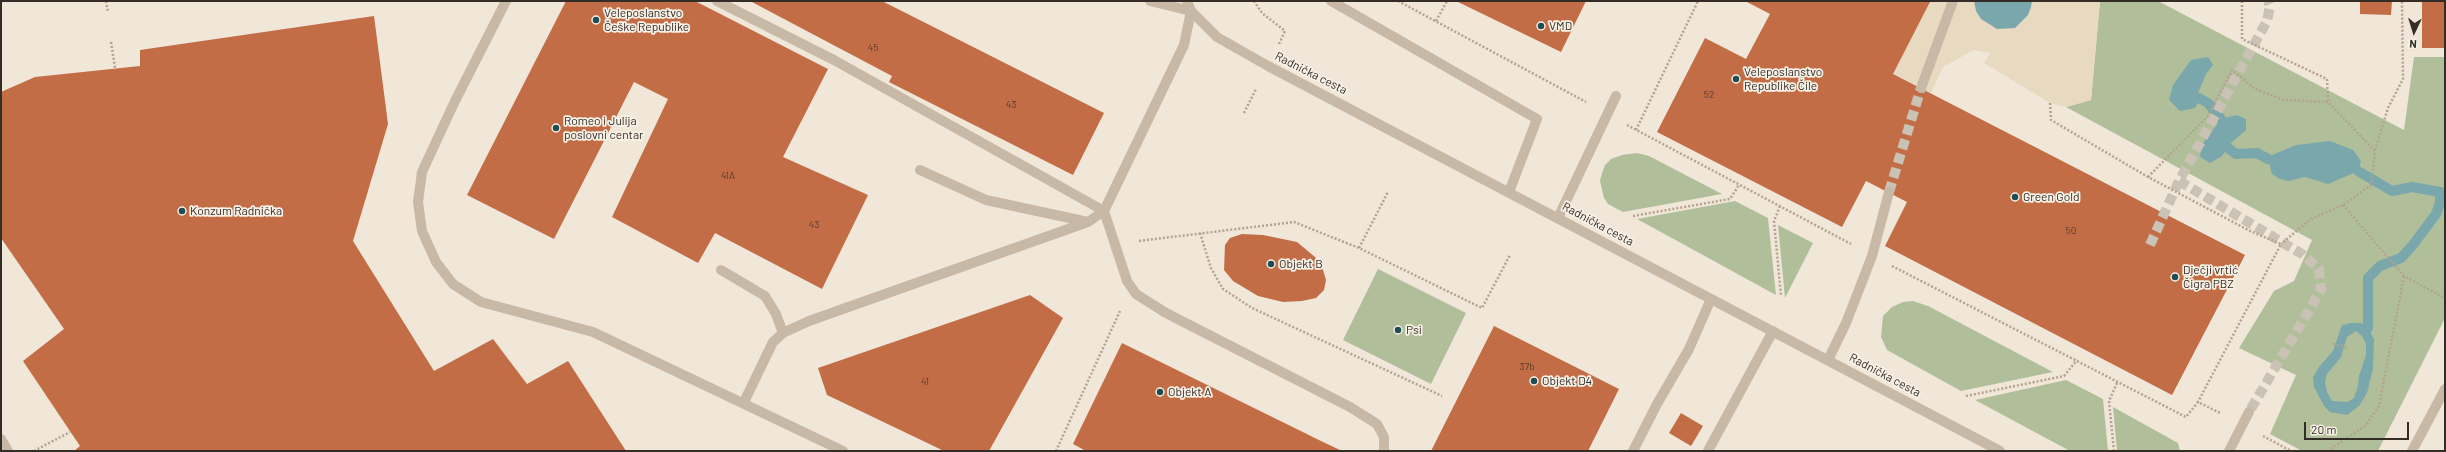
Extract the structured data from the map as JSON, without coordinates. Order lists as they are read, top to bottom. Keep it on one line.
{"streets":{"street":["Radnička cesta"]},"places":["Veleposlanstvo Češke Republike","VMD","Veleposlanstvo Republike Čile","Romeo i Julija poslovni centar","Green Gold","Konzum Radnička","Objekt B","Dječji vrtić Čigra PBZ","Psi","Objekt D4","Objekt A"],"house_numbers":["45","52","43","41A","43","50","37b","41"],"scale_bar":"20 m","north":"bottom"}
